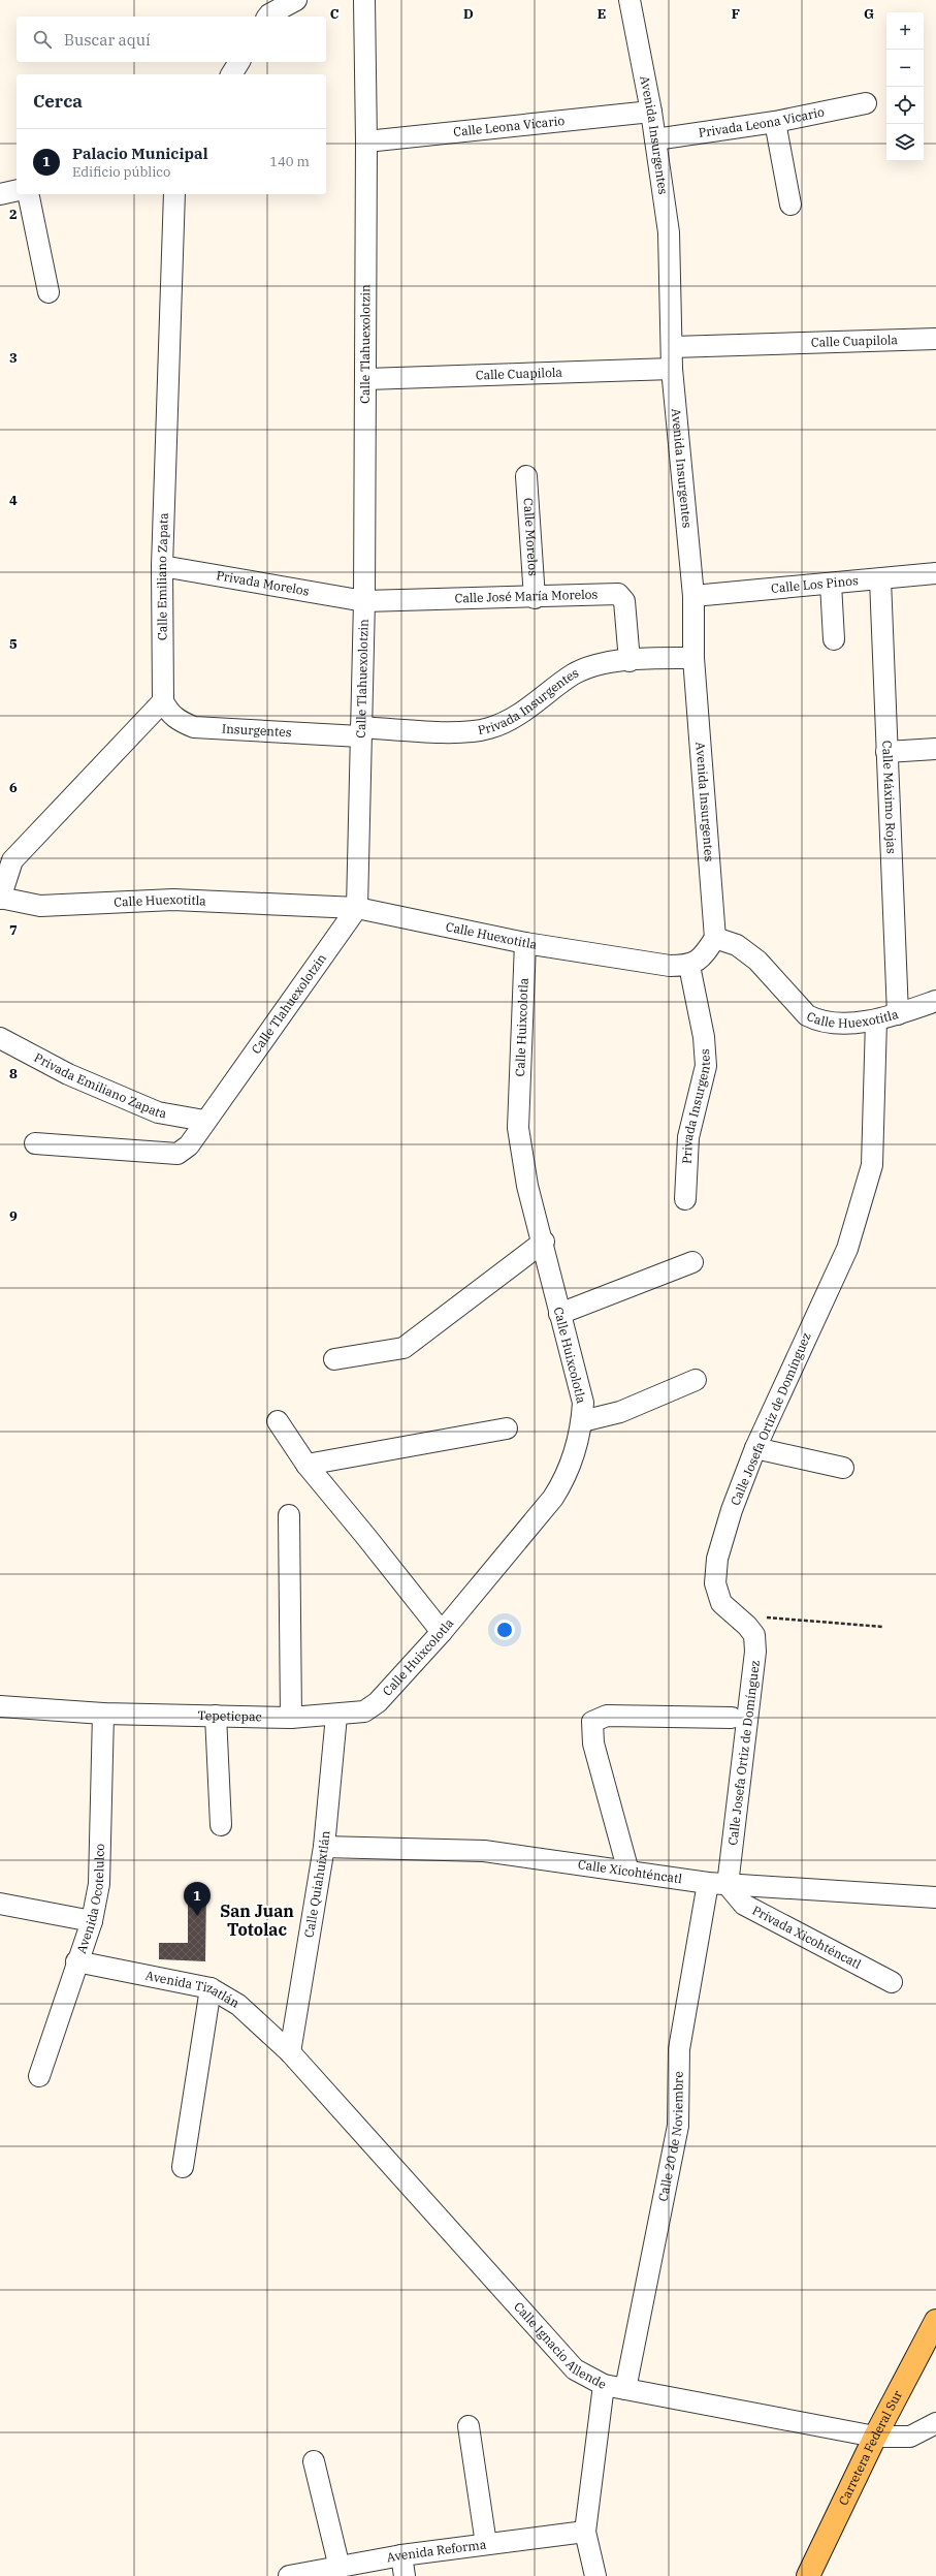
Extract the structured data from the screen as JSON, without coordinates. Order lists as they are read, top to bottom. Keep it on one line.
{"streets":{"main road":["Carretera Federal Sur"],"street":["Privada Leona Vicario","Calle Leona Vicario","Avenida Insurgentes","Calle Cuapilola","Calle Tlahuexolotzin","Calle Morelos","Calle Emiliano Zapata","Privada Morelos","Calle Los Pinos","Calle José María Morelos","Privada Insurgentes","Insurgentes","Calle Máximo Rojas","Calle Huexotitla","Calle Huixcolotla","Privada Emiliano Zapata","Calle Josefa Ortiz de Domínguez","Tepeticpac","Calle Xicohténcatl","Calle Quiahuixtlán","Avenida Ocotelulco","Privada Xicohténcatl","Avenida Tizatlán","Calle 20 de Noviembre","Calle Ignacio Allende","Avenida Reforma"]},"crossings":[["Privada Leona Vicario","Avenida Insurgentes"],["Calle Leona Vicario","Avenida Insurgentes"],["Calle Leona Vicario","Calle Tlahuexolotzin"],["Avenida Insurgentes","Calle Cuapilola"],["Avenida Insurgentes","Calle Los Pinos"],["Avenida Insurgentes","Privada Insurgentes"],["Avenida Insurgentes","Calle Huexotitla"],["Calle Cuapilola","Calle Tlahuexolotzin"],["Calle Tlahuexolotzin","Privada Morelos"],["Calle Tlahuexolotzin","Calle José María Morelos"],["Calle Tlahuexolotzin","Privada Insurgentes"],["Calle Tlahuexolotzin","Insurgentes"],["Calle Tlahuexolotzin","Calle Huexotitla"],["Calle Tlahuexolotzin","Privada Emiliano Zapata"],["Calle Morelos","Calle José María Morelos"],["Calle Emiliano Zapata","Privada Morelos"],["Calle Emiliano Zapata","Insurgentes"],["Privada Morelos","Calle José María Morelos"],["Calle Los Pinos","Calle Máximo Rojas"],["Calle José María Morelos","Privada Insurgentes"],["Privada Insurgentes","Insurgentes"],["Privada Insurgentes","Calle Huexotitla"],["Calle Máximo Rojas","Calle Huexotitla"],["Calle Huexotitla","Calle Huixcolotla"],["Calle Huexotitla","Calle Josefa Ortiz de Domínguez"],["Calle Huixcolotla","Tepeticpac"],["Calle Josefa Ortiz de Domínguez","Calle Xicohténcatl"],["Calle Josefa Ortiz de Domínguez","Privada Xicohténcatl"],["Calle Josefa Ortiz de Domínguez","Calle 20 de Noviembre"],["Tepeticpac","Calle Quiahuixtlán"],["Tepeticpac","Avenida Ocotelulco"],["Calle Xicohténcatl","Calle Quiahuixtlán"],["Calle Xicohténcatl","Privada Xicohténcatl"],["Calle Xicohténcatl","Calle 20 de Noviembre"],["Calle Quiahuixtlán","Avenida Tizatlán"],["Calle Quiahuixtlán","Calle Ignacio Allende"],["Avenida Ocotelulco","Avenida Tizatlán"],["Privada Xicohténcatl","Calle 20 de Noviembre"],["Avenida Tizatlán","Calle Ignacio Allende"],["Calle 20 de Noviembre","Calle Ignacio Allende"],["Calle Ignacio Allende","Carretera Federal Sur"]],"districts":["San Juan Totolac"],"page":{"map_buttons":["+","−"],"search":"Buscar aquí","heading":"Cerca","list":[{"mark":"1","name":"Palacio Municipal","note":"Edificio público","value":"140 m"}],"pins":"1"},"grid":{"columns":["C","D","E","F","G"],"rows":["2","3","4","5","6","7","8","9"]}}
